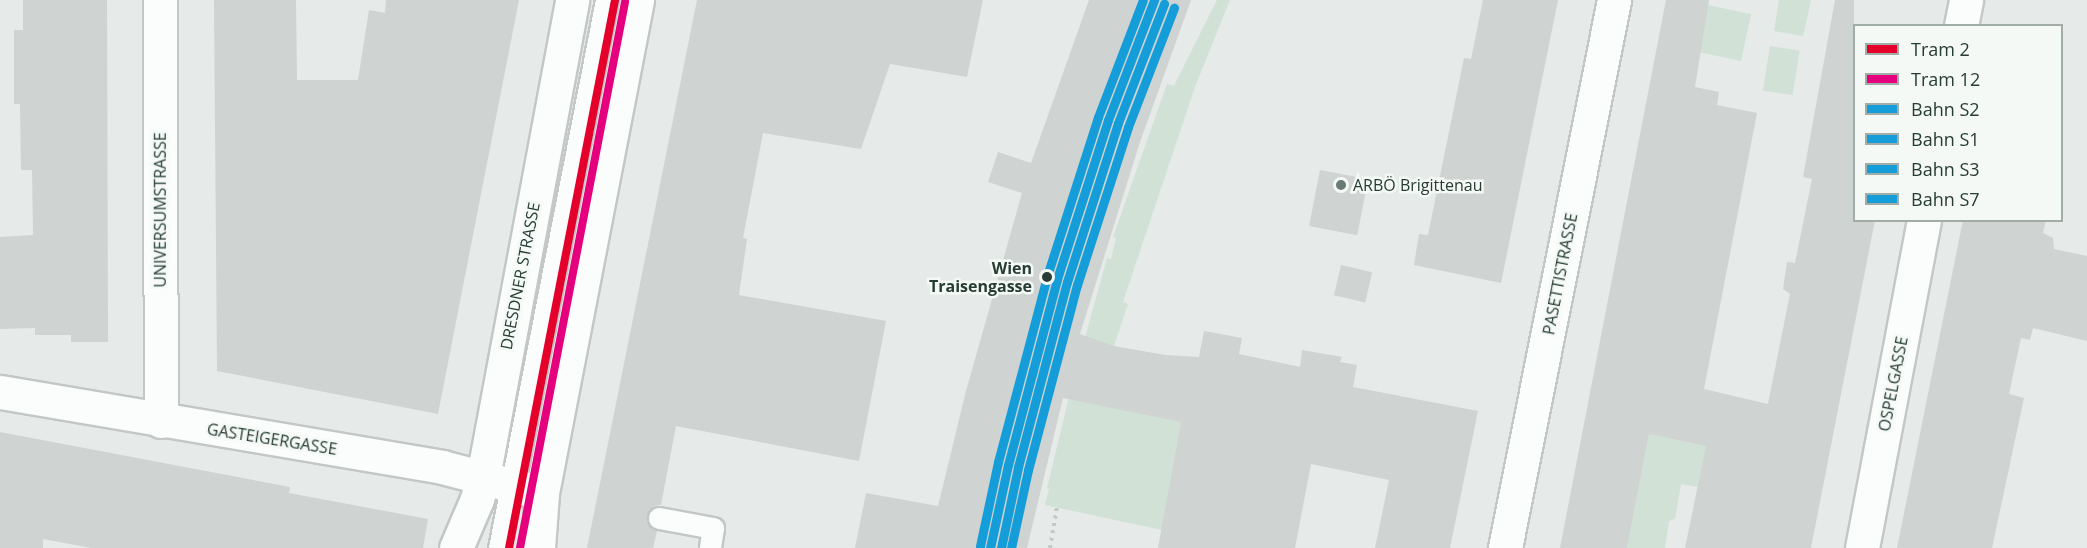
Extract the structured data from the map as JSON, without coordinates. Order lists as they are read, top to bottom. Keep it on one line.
{"streets":{"street":["UNIVERSUMSTRASSE","PASETTISTRASSE","DRESDNER STRASSE","OSPELGASSE","GASTEIGERGASSE"]},"crossings":[["UNIVERSUMSTRASSE","GASTEIGERGASSE"],["DRESDNER STRASSE","GASTEIGERGASSE"]],"places":["ARBÖ Brigittenau","Wien Traisengasse"],"lines":["tram line 2","rail line S2","rail line S3","tram line 12","rail line S1","rail line S7"],"legend":["Tram 2","Tram 12","Bahn S2","Bahn S1","Bahn S3","Bahn S7"]}
